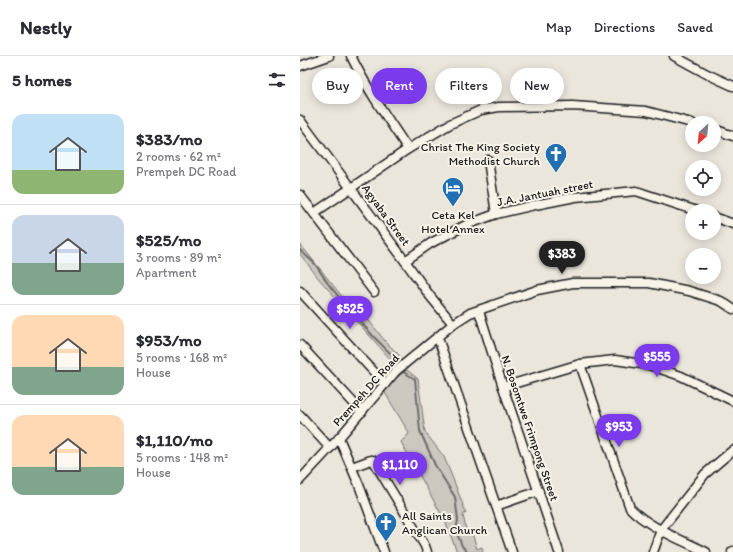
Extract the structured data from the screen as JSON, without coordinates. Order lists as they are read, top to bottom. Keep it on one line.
{"streets":{"street":["J.A. Jantuah street","Agyaba Street","Prempeh DC Road","N. Bosomtwe Frimpong Street"]},"crossings":[["J.A. Jantuah street","Agyaba Street"],["Agyaba Street","Prempeh DC Road"],["Prempeh DC Road","N. Bosomtwe Frimpong Street"]],"places":{"church":["Christ The King Society Methodist Church","All Saints Anglican Church"],"hotel":["Ceta Kel Hotel Annex"]},"north":"bottom left","page":{"header":"Nestly","nav":["Map","Directions","Saved"],"heading":"5 homes","chip":["Buy","Rent","Filters","New"],"list":[{"name":"$383/mo","note":"2 rooms · 62 m² · Prempeh DC Road"},{"name":"$525/mo","note":"3 rooms · 89 m² · Apartment"},{"name":"$953/mo","note":"5 rooms · 168 m² · House"},{"name":"$1,110/mo","note":"5 rooms · 148 m² · House"}],"map_buttons":["+","−"],"price":["$383","$525","$555","$953","$1,110"]}}
